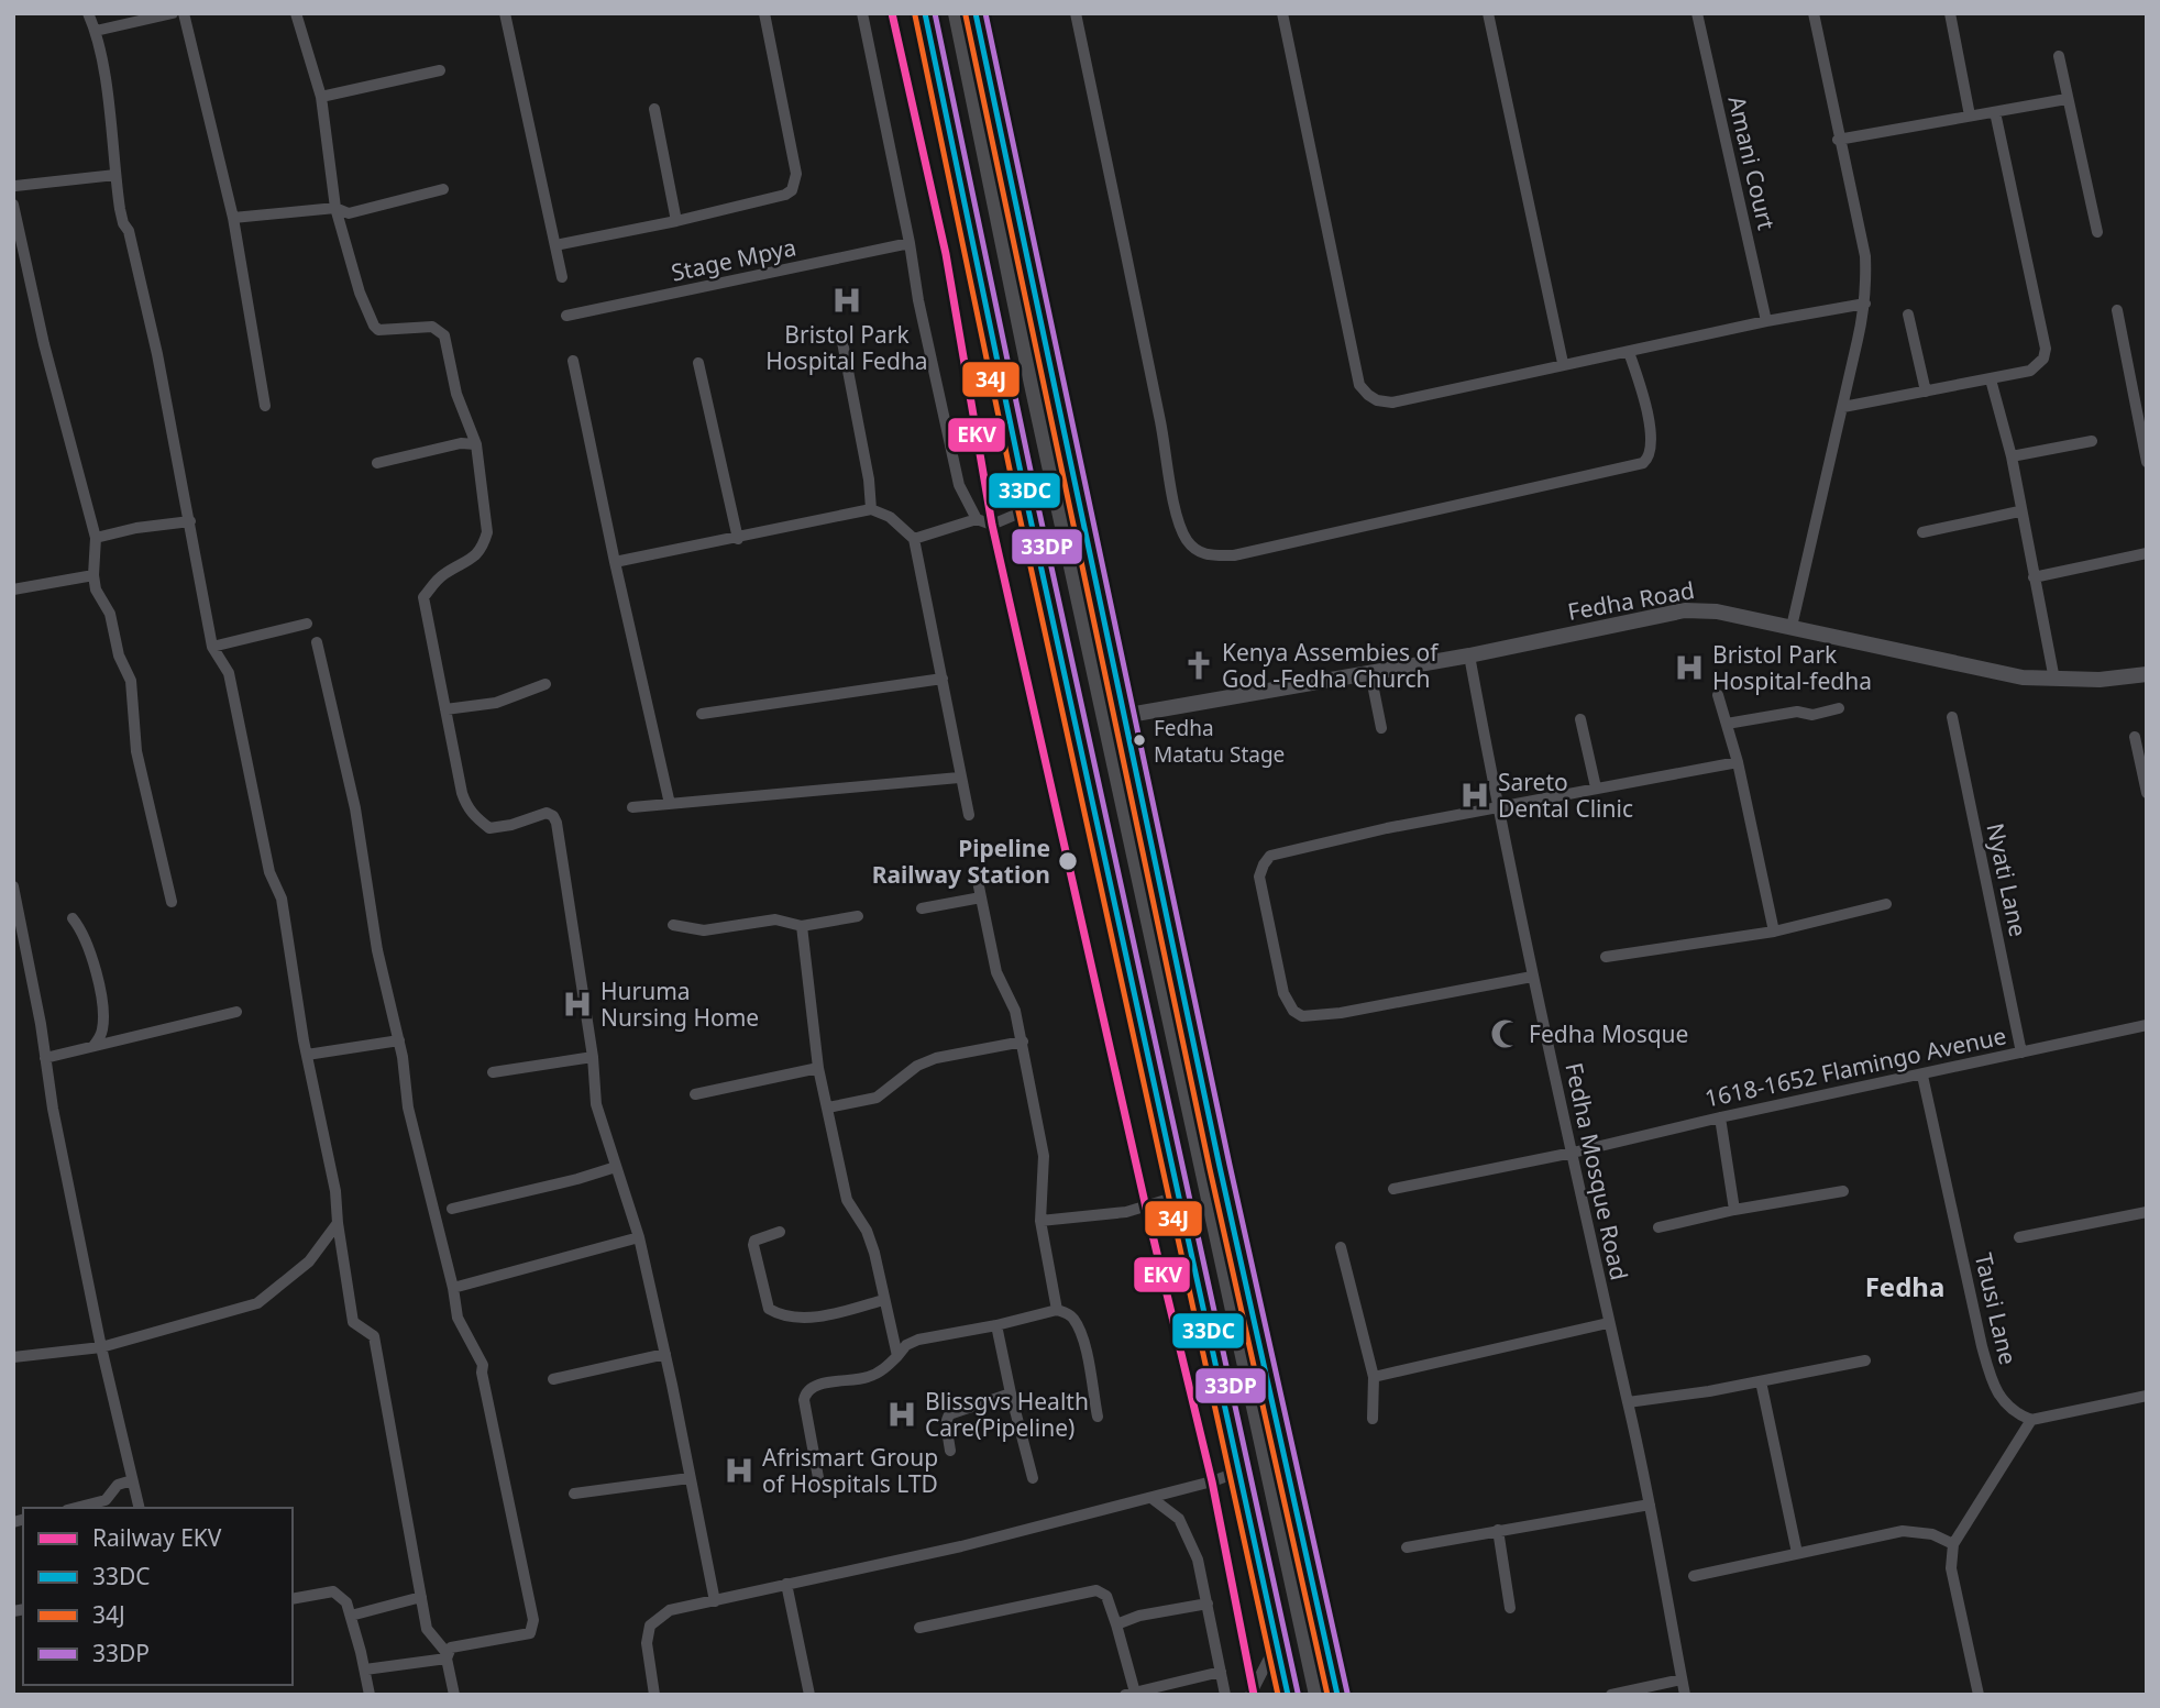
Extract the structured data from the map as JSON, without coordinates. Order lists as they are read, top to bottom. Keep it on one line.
{"streets":{"street":["Amani Court","Stage Mpya","Fedha Road","Nyati Lane","1618-1652 Flamingo Avenue","Fedha Mosque Road","Tausi Lane"]},"crossings":[["Fedha Road","Fedha Mosque Road"],["Nyati Lane","1618-1652 Flamingo Avenue"],["1618-1652 Flamingo Avenue","Fedha Mosque Road"],["1618-1652 Flamingo Avenue","Tausi Lane"]],"districts":["Fedha"],"places":{"hospital":["Bristol Park Hospital Fedha","Bristol Park Hospital-fedha","Sareto Dental Clinic","Huruma Nursing Home","Blissgvs Health Care(Pipeline)","Afrismart Group of Hospitals LTD"],"church":["Kenya Assembies of God -Fedha Church"],"other":["Fedha Matatu Stage","Pipeline Railway Station"],"mosque":["Fedha Mosque"]},"lines":["rail line EKV","transit line 33DC","transit line 33DP","transit line 34J"],"legend":["Railway EKV","33DC","34J","33DP"]}
